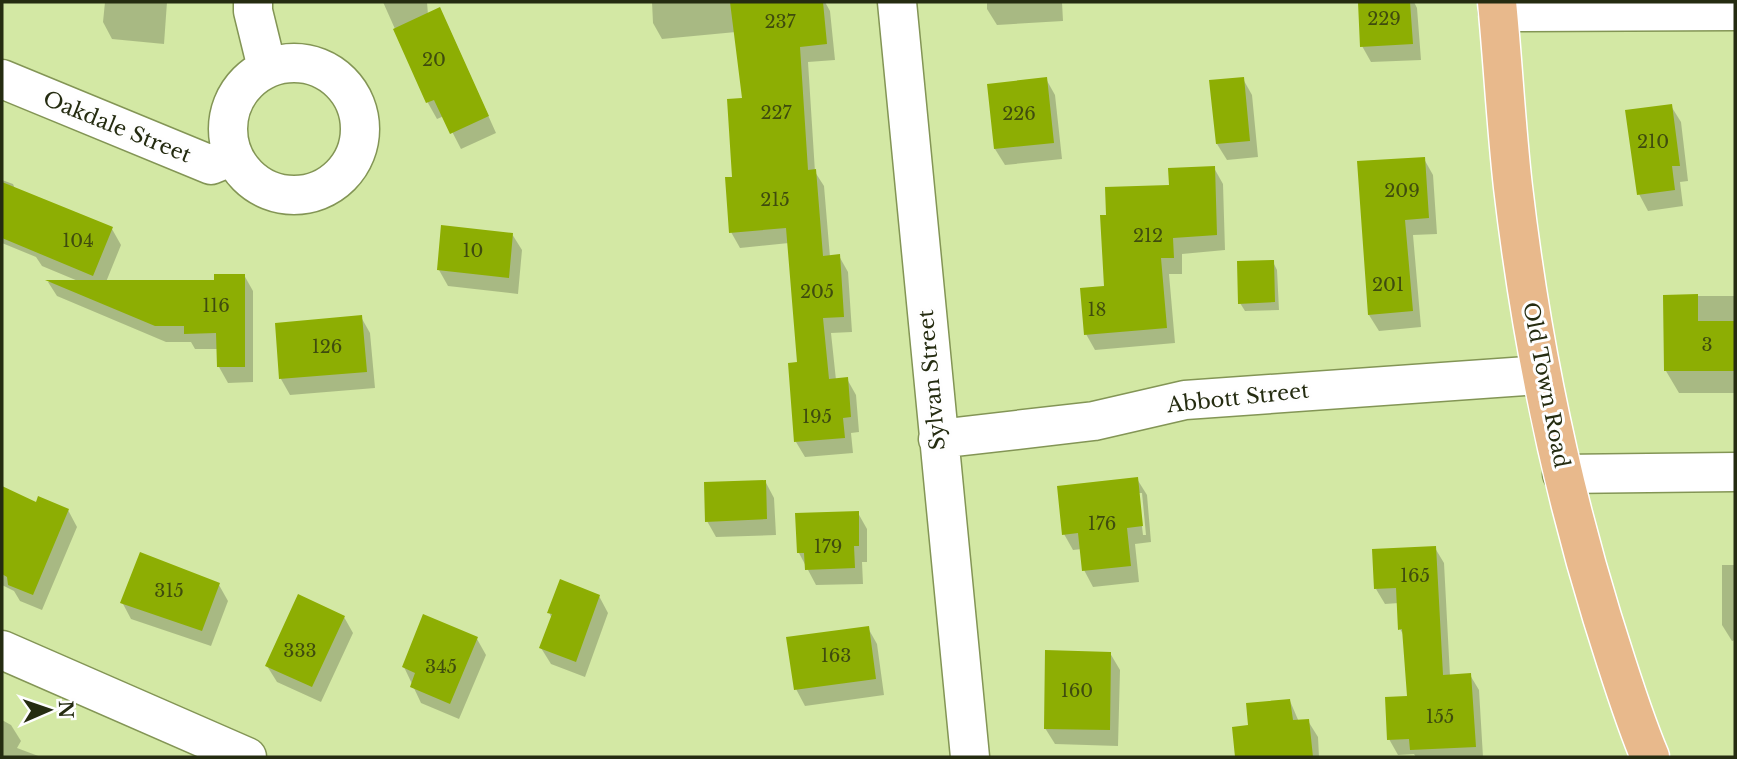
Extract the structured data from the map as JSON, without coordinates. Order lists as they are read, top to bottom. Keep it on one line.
{"streets":{"main road":["Old Town Road"],"street":["Oakdale Street","Sylvan Street","Abbott Street"]},"crossings":[["Sylvan Street","Abbott Street"],["Old Town Road","Abbott Street"]],"house_numbers":["229","237","20","227","226","210","209","215","212","104","10","201","205","116","18","3","126","195","176","179","165","315","333","163","345","160","155"],"north":"right"}
